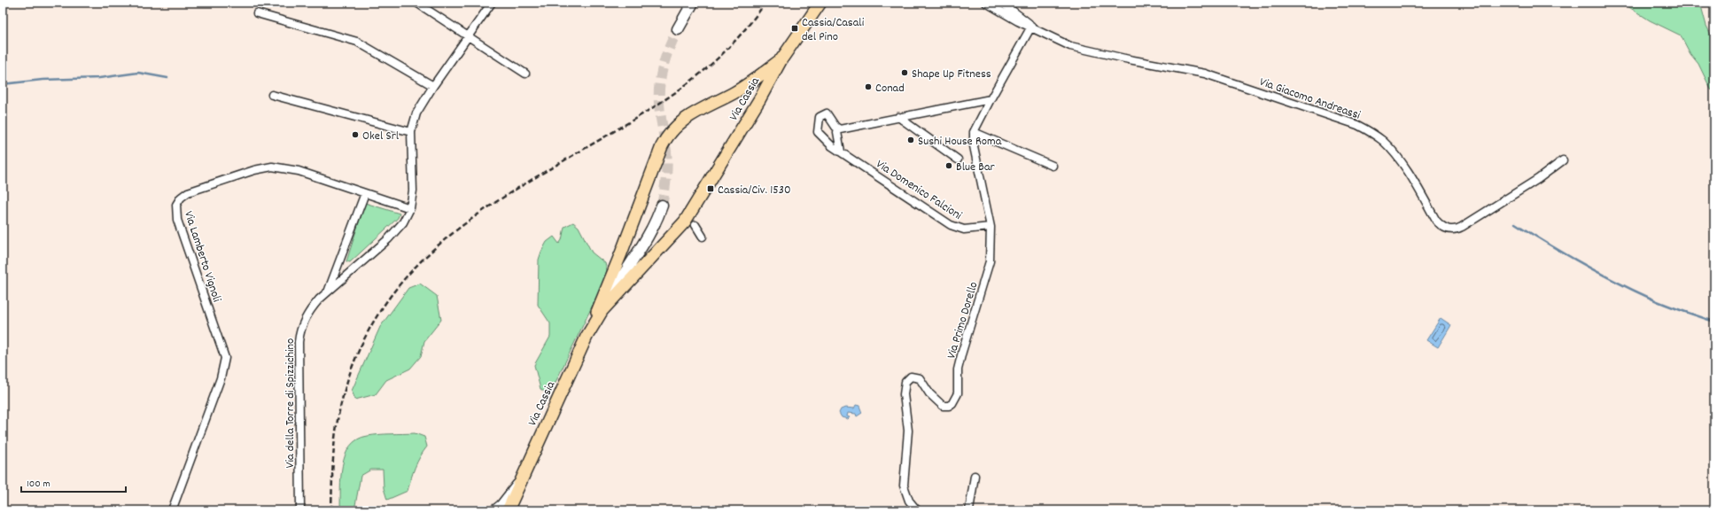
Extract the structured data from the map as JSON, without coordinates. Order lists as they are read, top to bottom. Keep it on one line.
{"streets":{"main road":["Via Cassia"],"street":["Via Giacomo Andreassi","Via Domenico Falcioni","Via Lamberto Vignoli","Via Primo Dorello","Via della Torre di Spizzichino"]},"crossings":[["Via Domenico Falcioni","Via Primo Dorello"],["Via Lamberto Vignoli","Via della Torre di Spizzichino"]],"places":{"transit":["Cassia/Casali del Pino","Cassia/Civ. 1530"],"other":["Shape Up Fitness","Conad","Okel Srl","Sushi House Roma","Blue Bar"]},"scale_bar":"100 m"}
